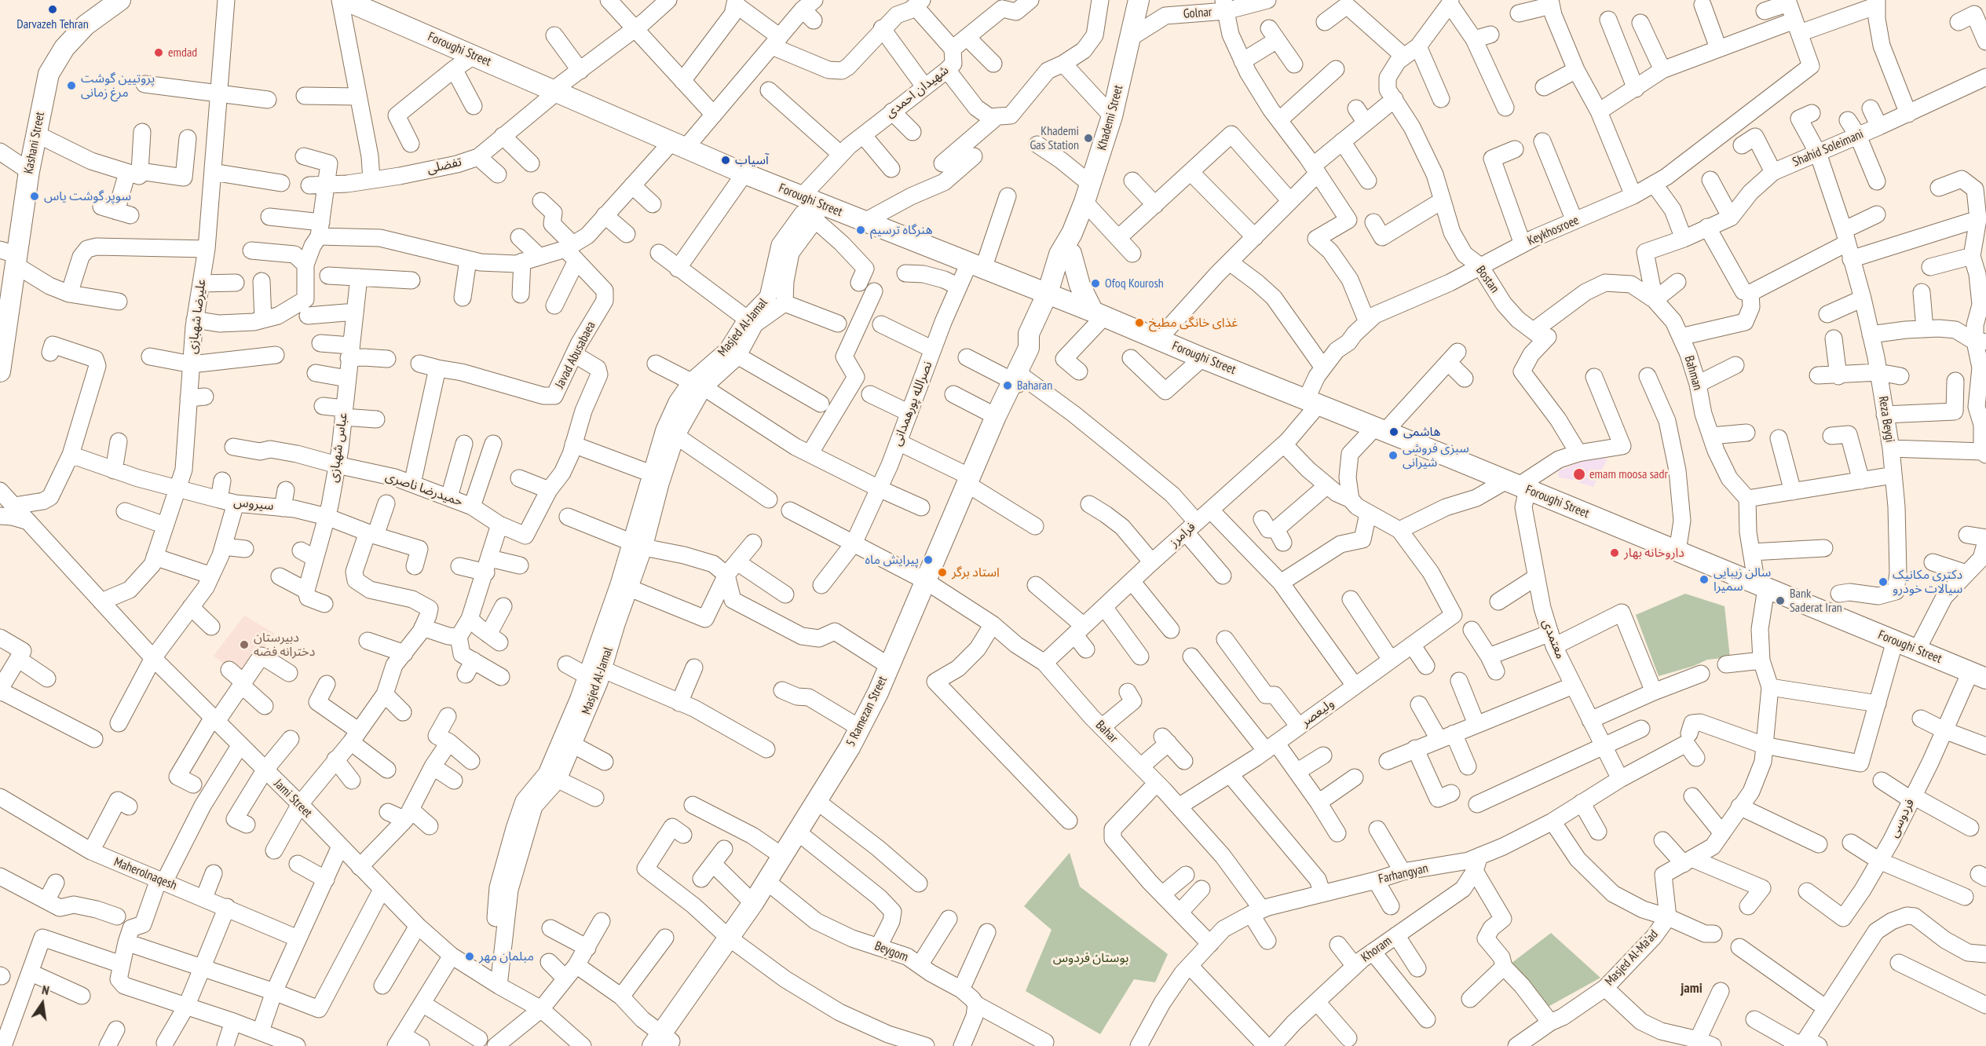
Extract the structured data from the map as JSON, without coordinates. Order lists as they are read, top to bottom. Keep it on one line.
{"streets":{"main road":["Foroughi Street","Khademi Street","Kashani Street","5 Ramezan Street"],"street":["Golnar","شهیدان احمدی","Shahid Soleimani","تفضلی","Keykhosroee","Bostan","علیرضا شهبازی","Masjed Al-Jamal","Javad Abusabaea","Bahman","نصرالله پورهمدانی","Reza Beygi","عباس شهبازی","حمیدرضا ناصری","سیروس","فرامرز","معتمدی","ولیعصر","Bahar","Jami Street","فردوسی","Maherolnaqesh","Farhangyan","Khoram","Beygom","Masjed Al-Ma'ad"]},"crossings":[["Golnar","Khademi Street"],["Foroughi Street","شهیدان احمدی"],["Foroughi Street","Khademi Street"],["Foroughi Street","تفضلی"],["Foroughi Street","Keykhosroee"],["Foroughi Street","Masjed Al-Jamal"],["Foroughi Street","نصرالله پورهمدانی"],["Foroughi Street","فرامرز"],["Foroughi Street","معتمدی"],["Foroughi Street","5 Ramezan Street"],["Foroughi Street","فردوسی"],["Foroughi Street","Masjed Al-Ma'ad"],["Khademi Street","5 Ramezan Street"],["Shahid Soleimani","Reza Beygi"],["Keykhosroee","Bostan"],["Keykhosroee","فرامرز"],["Bostan","Bahman"],["علیرضا شهبازی","سیروس"],["علیرضا شهبازی","Jami Street"],["Masjed Al-Jamal","Jami Street"],["نصرالله پورهمدانی","Bahar"],["عباس شهبازی","حمیدرضا ناصری"],["عباس شهبازی","سیروس"],["فرامرز","Bahar"],["معتمدی","Farhangyan"],["5 Ramezan Street","Bahar"],["5 Ramezan Street","Beygom"],["ولیعصر","Bahar"],["Bahar","Farhangyan"],["Farhangyan","Khoram"]],"districts":["jami"],"parks":["بوستان فردوس"],"places":["Darvazeh Tehran","emdad","پروتیین گوشت مرغ زمانی","Khademi Gas Station","آسیاب","سوپر گوشت یاس","هنرگاه ترسیم","Ofoq Kourosh","غذای خانگی مطبخ","Baharan","هاشمی","سبزی فروشی شیرانی","emam moosa sadr","داروخانه بهار","پیرایش ماه","استاد برگر","سالن زیبایی سمیرا","دکتری مکانیک سیالات خودرو","Bank Saderat Iran","دبیرستان دخترانه فضه","مبلمان مهر"],"north":"top"}
